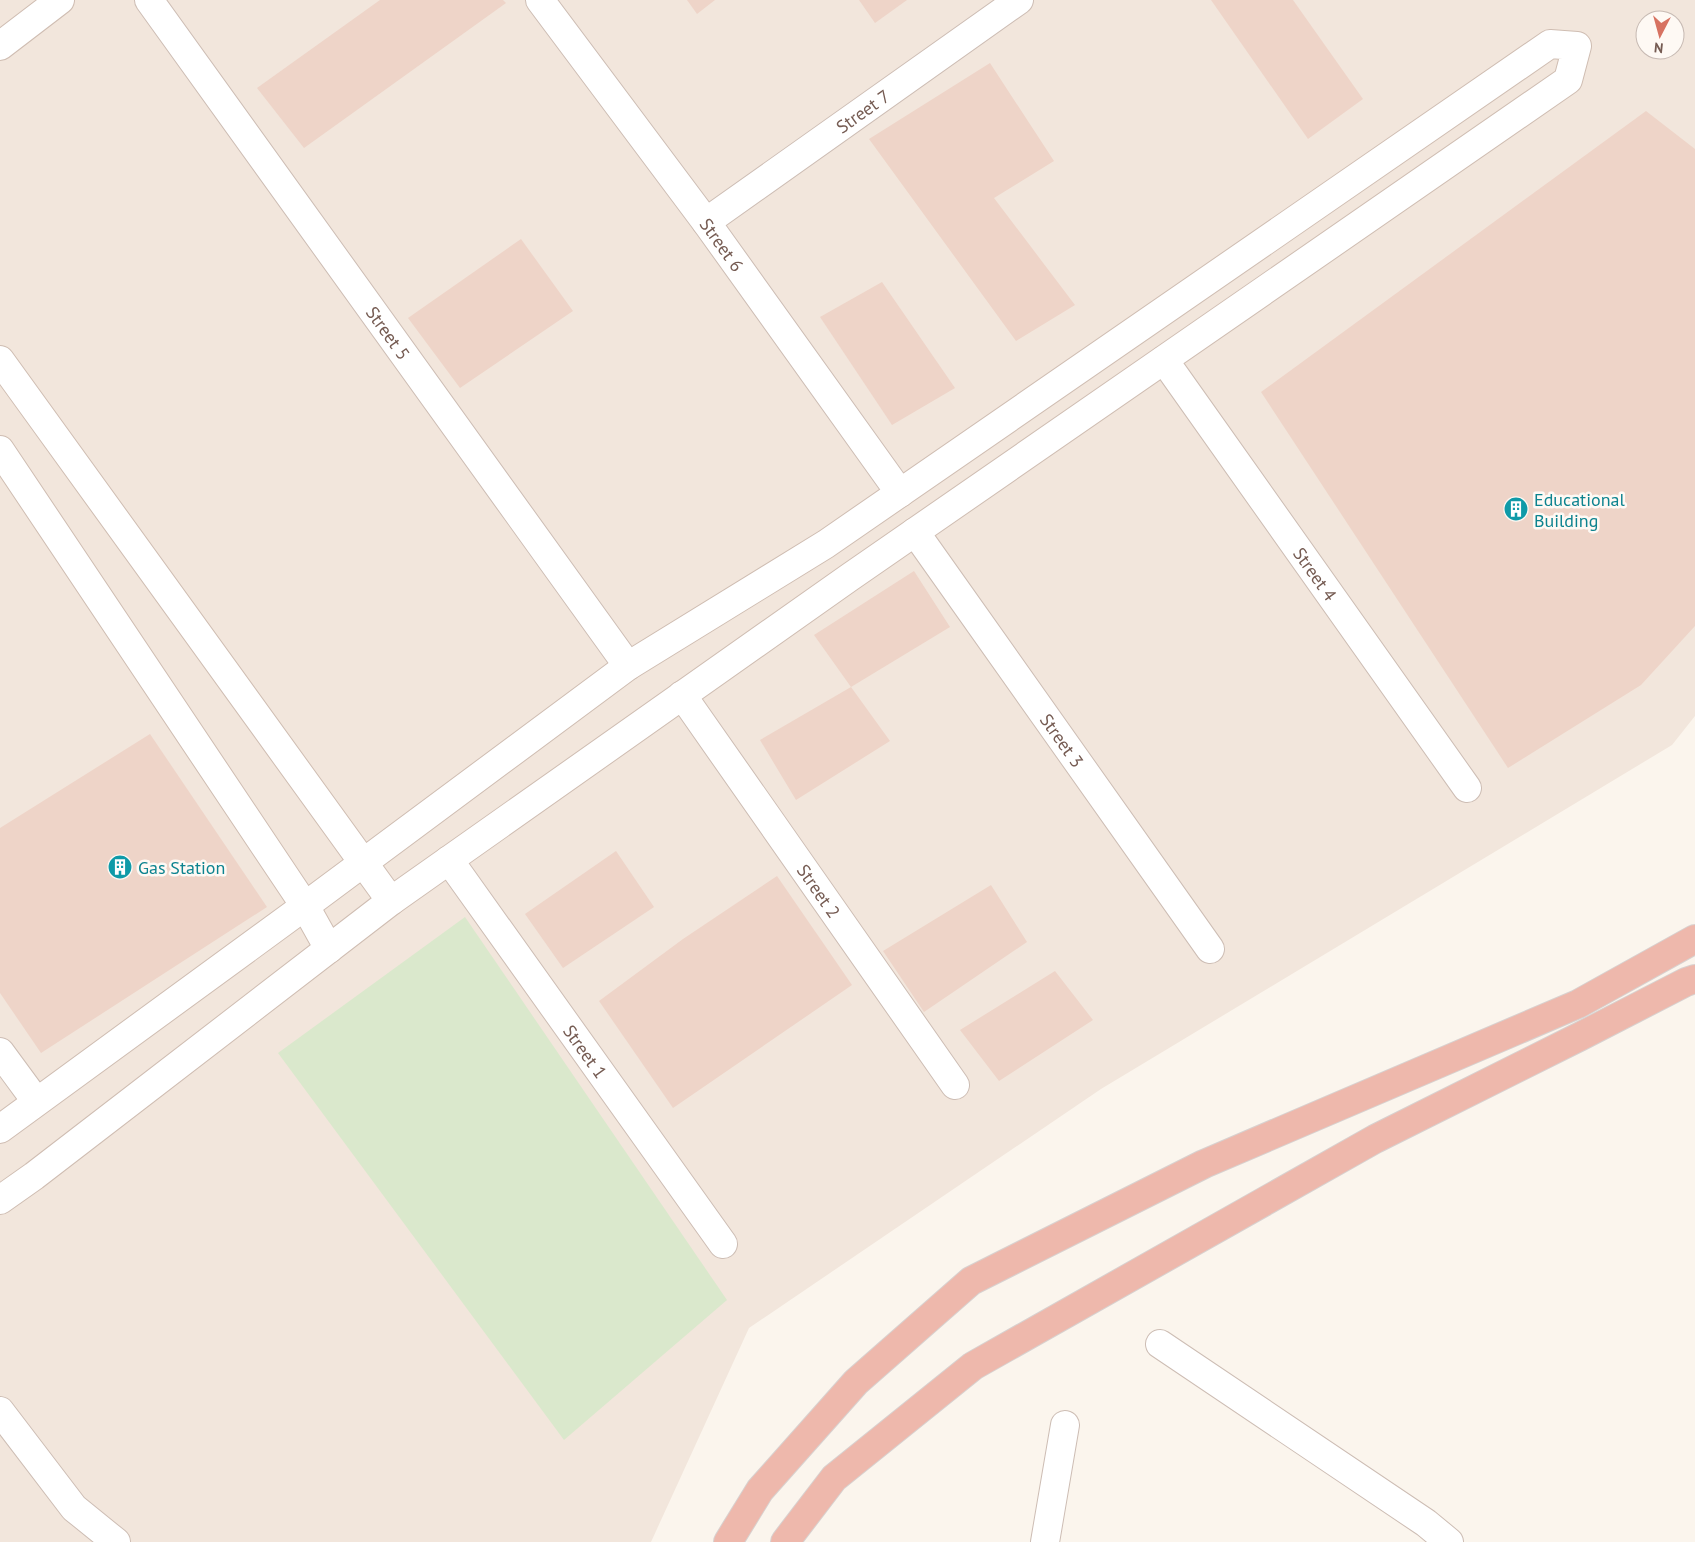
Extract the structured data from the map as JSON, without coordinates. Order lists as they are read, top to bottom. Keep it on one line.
{"streets":{"street":["Street 7","Street 6","Street 5","Street 4","Street 3","Street 2","Street 1"]},"crossings":[["Street 7","Street 6"]],"places":{"building":["Educational Building","Gas Station"]},"north":"bottom"}
